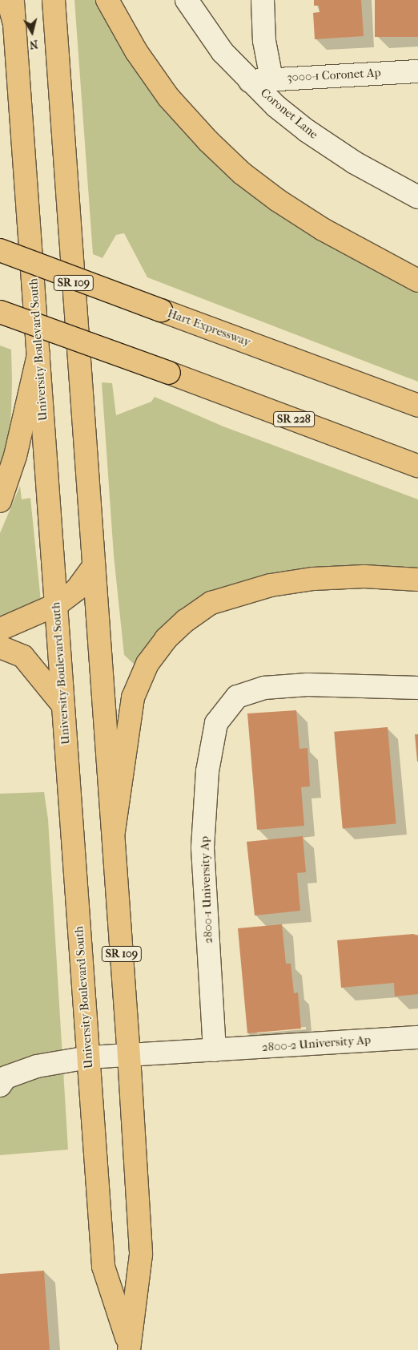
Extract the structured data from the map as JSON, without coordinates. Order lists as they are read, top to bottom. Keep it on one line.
{"streets":{"main road":["SR 109","Hart Expressway","University Boulevard South","SR 228"],"street":["3000-1 Coronet Ap","Coronet Lane","2800-1 University Ap","2800-2 University Ap"]},"crossings":[["3000-1 Coronet Ap","Coronet Lane"],["2800-1 University Ap","2800-2 University Ap"]],"north":"bottom"}
